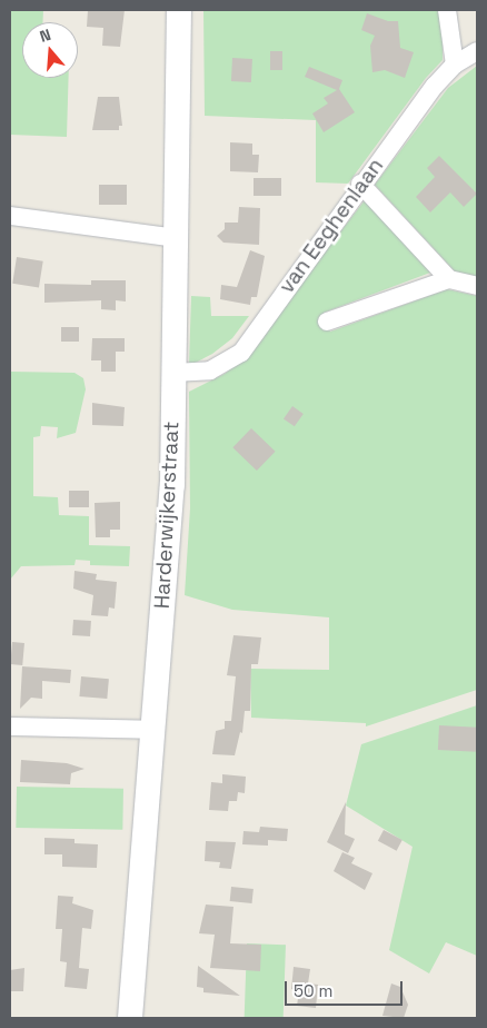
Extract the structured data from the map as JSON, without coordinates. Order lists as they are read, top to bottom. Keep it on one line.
{"streets":{"main road":["Harderwijkerstraat"],"street":["van Eeghenlaan"]},"crossings":[["van Eeghenlaan","Harderwijkerstraat"]],"scale_bar":"50 m","north":"top"}
